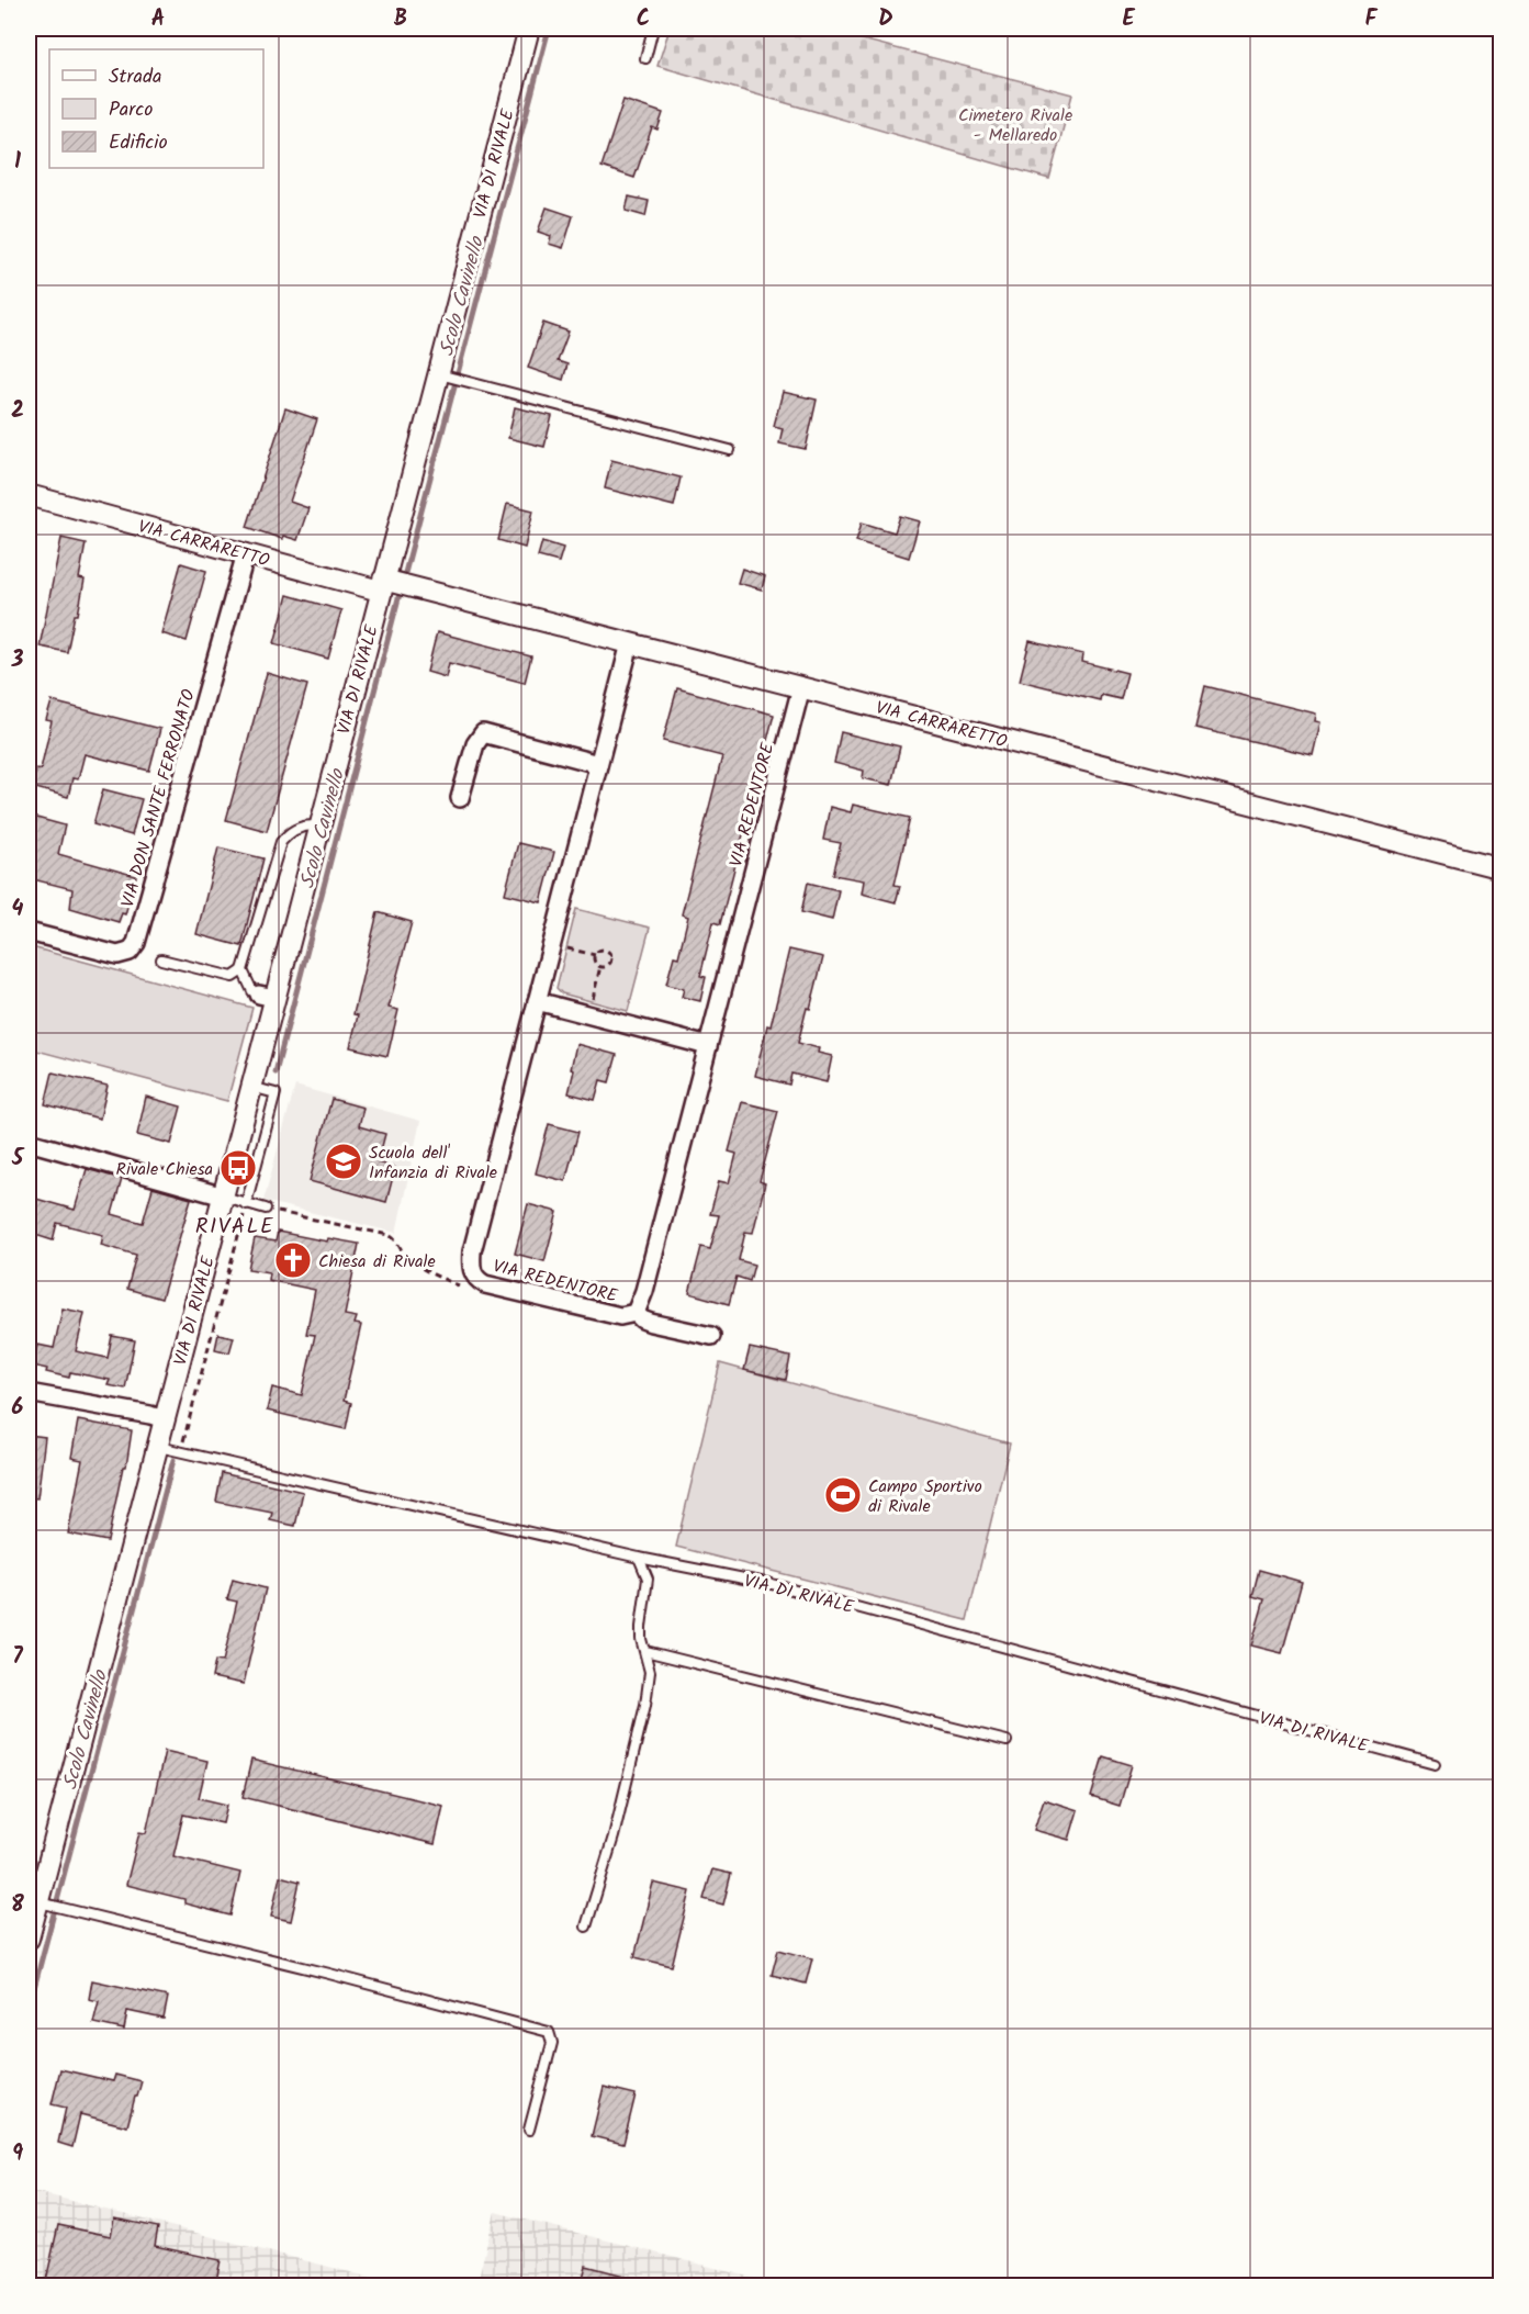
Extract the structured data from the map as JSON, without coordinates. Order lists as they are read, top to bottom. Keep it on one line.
{"streets":{"street":["VIA DI RIVALE","VIA CARRARETTO","VIA DON SANTE FERRONATO","VIA REDENTORE"]},"crossings":[["VIA DI RIVALE","VIA CARRARETTO"],["VIA CARRARETTO","VIA DON SANTE FERRONATO"],["VIA CARRARETTO","VIA REDENTORE"]],"districts":["RIVALE"],"water":["Scolo Cavinello"],"parks":["Cimetero Rivale - Mellaredo"],"places":{"school or university":["Scuola dell' Infanzia di Rivale"],"bus stop":["Rivale Chiesa"],"church":["Chiesa di Rivale"],"sports":["Campo Sportivo di Rivale"]},"legend":["Strada","Parco","Edificio"],"grid":{"columns":["A","B","C","D","E","F"],"rows":["1","2","3","4","5","6","7","8","9"]}}
